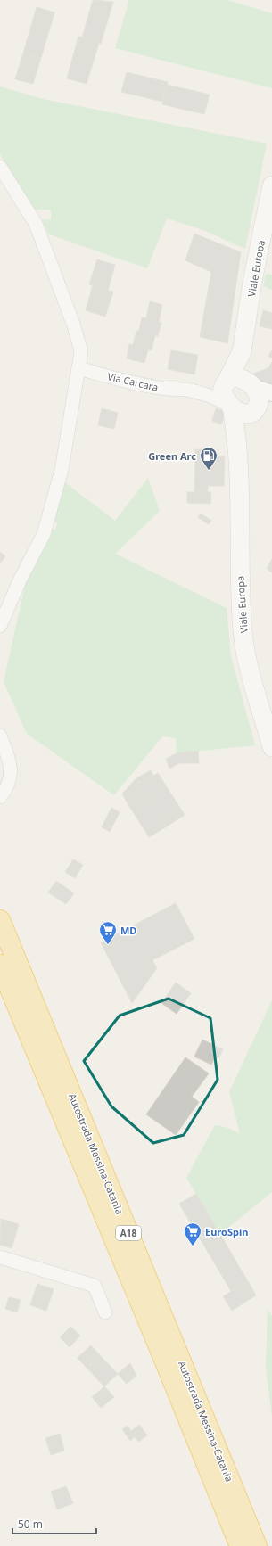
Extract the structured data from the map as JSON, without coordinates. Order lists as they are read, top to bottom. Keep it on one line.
{"streets":{"highway":["Autostrada Messina-Catania","A18"],"main road":["Viale Europa"],"street":["Via Carcara"]},"places":{"fuel station":["Green Arc"],"supermarket":["MD","EuroSpin"]},"scale_bar":"50 m"}
